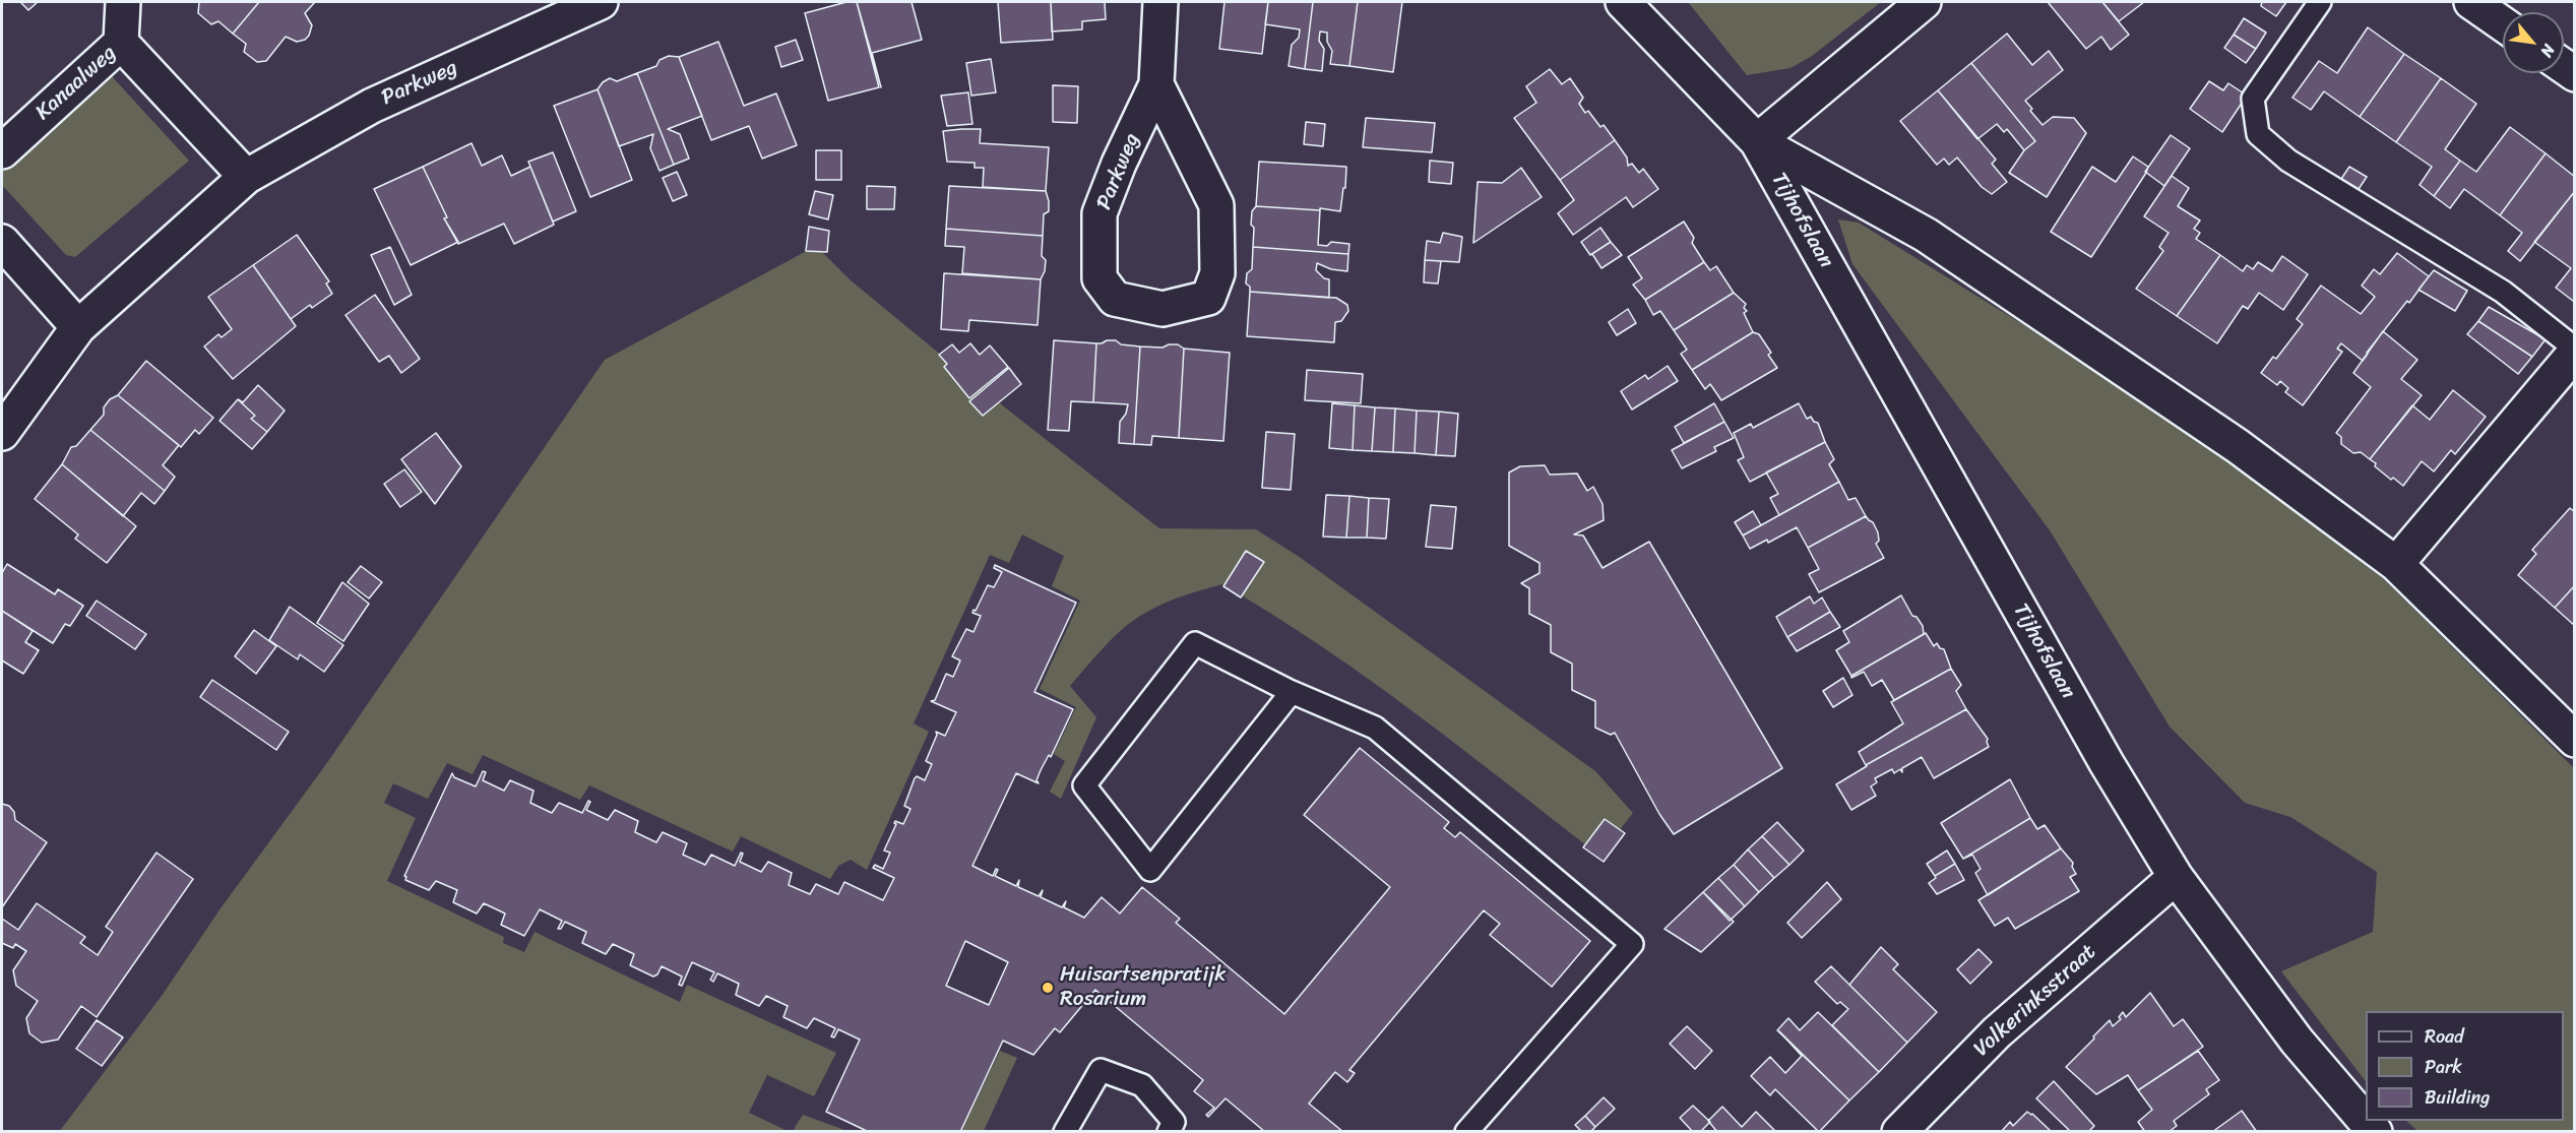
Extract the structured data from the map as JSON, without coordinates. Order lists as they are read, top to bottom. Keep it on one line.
{"streets":{"street":["Kanaalweg","Parkweg","Tijhofslaan","Volkerinksstraat"]},"crossings":[["Tijhofslaan","Volkerinksstraat"]],"places":["Huisartsenpratijk Rosarium"],"legend":["Road","Park","Building"],"north":"bottom right"}
